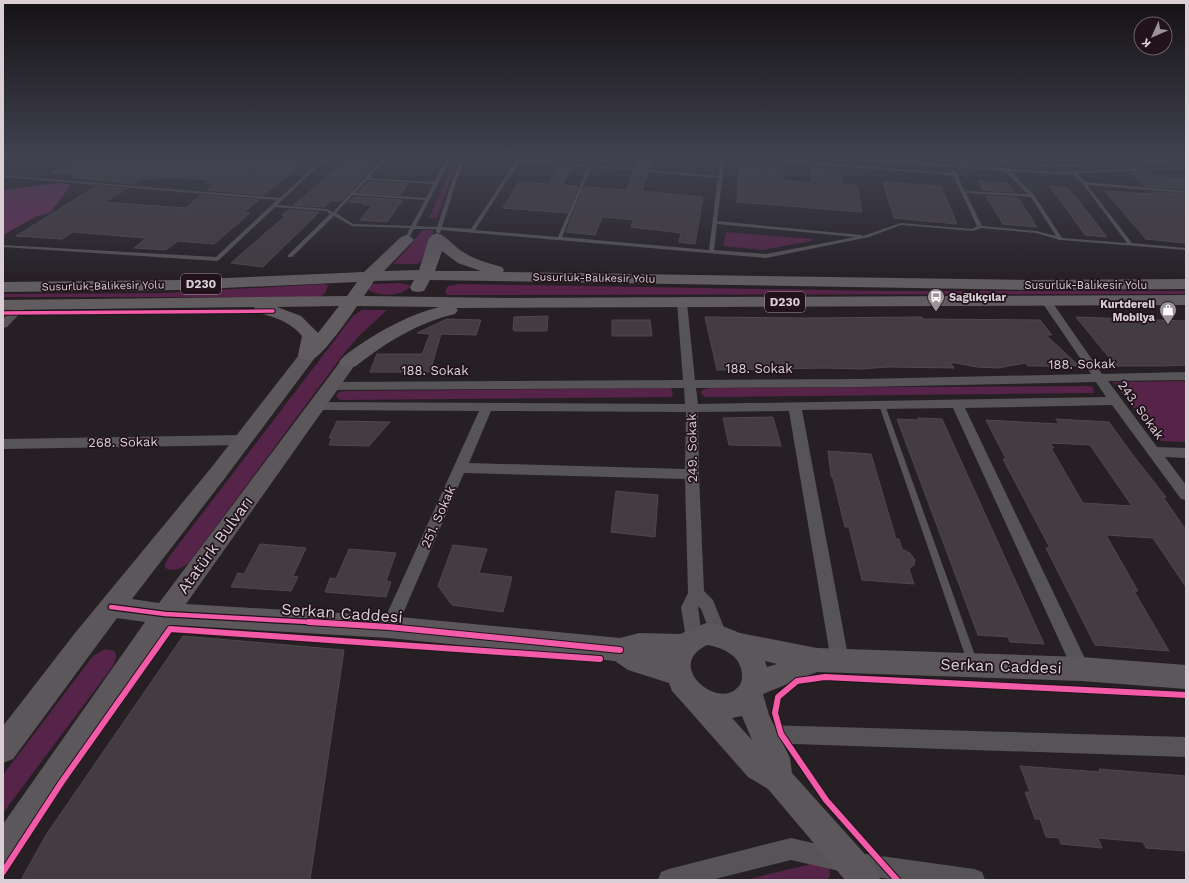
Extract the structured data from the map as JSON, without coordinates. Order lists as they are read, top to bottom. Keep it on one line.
{"streets":{"highway":["Susurluk-Balıkesir Yolu","D230"],"main road":["Atatürk Bulvarı","Serkan Caddesi"],"street":["188. Sokak","243. Sokak","268. Sokak","249. Sokak","251. Sokak"]},"crossings":[["Susurluk-Balıkesir Yolu","243. Sokak"],["Susurluk-Balıkesir Yolu","249. Sokak"],["188. Sokak","243. Sokak"],["188. Sokak","249. Sokak"],["188. Sokak","Atatürk Bulvarı"],["251. Sokak","Serkan Caddesi"],["Atatürk Bulvarı","Serkan Caddesi"]],"places":{"bus stop":["Sağlıkçılar"],"shop":["Kurtdereli Mobilya"]},"north":"bottom left"}
